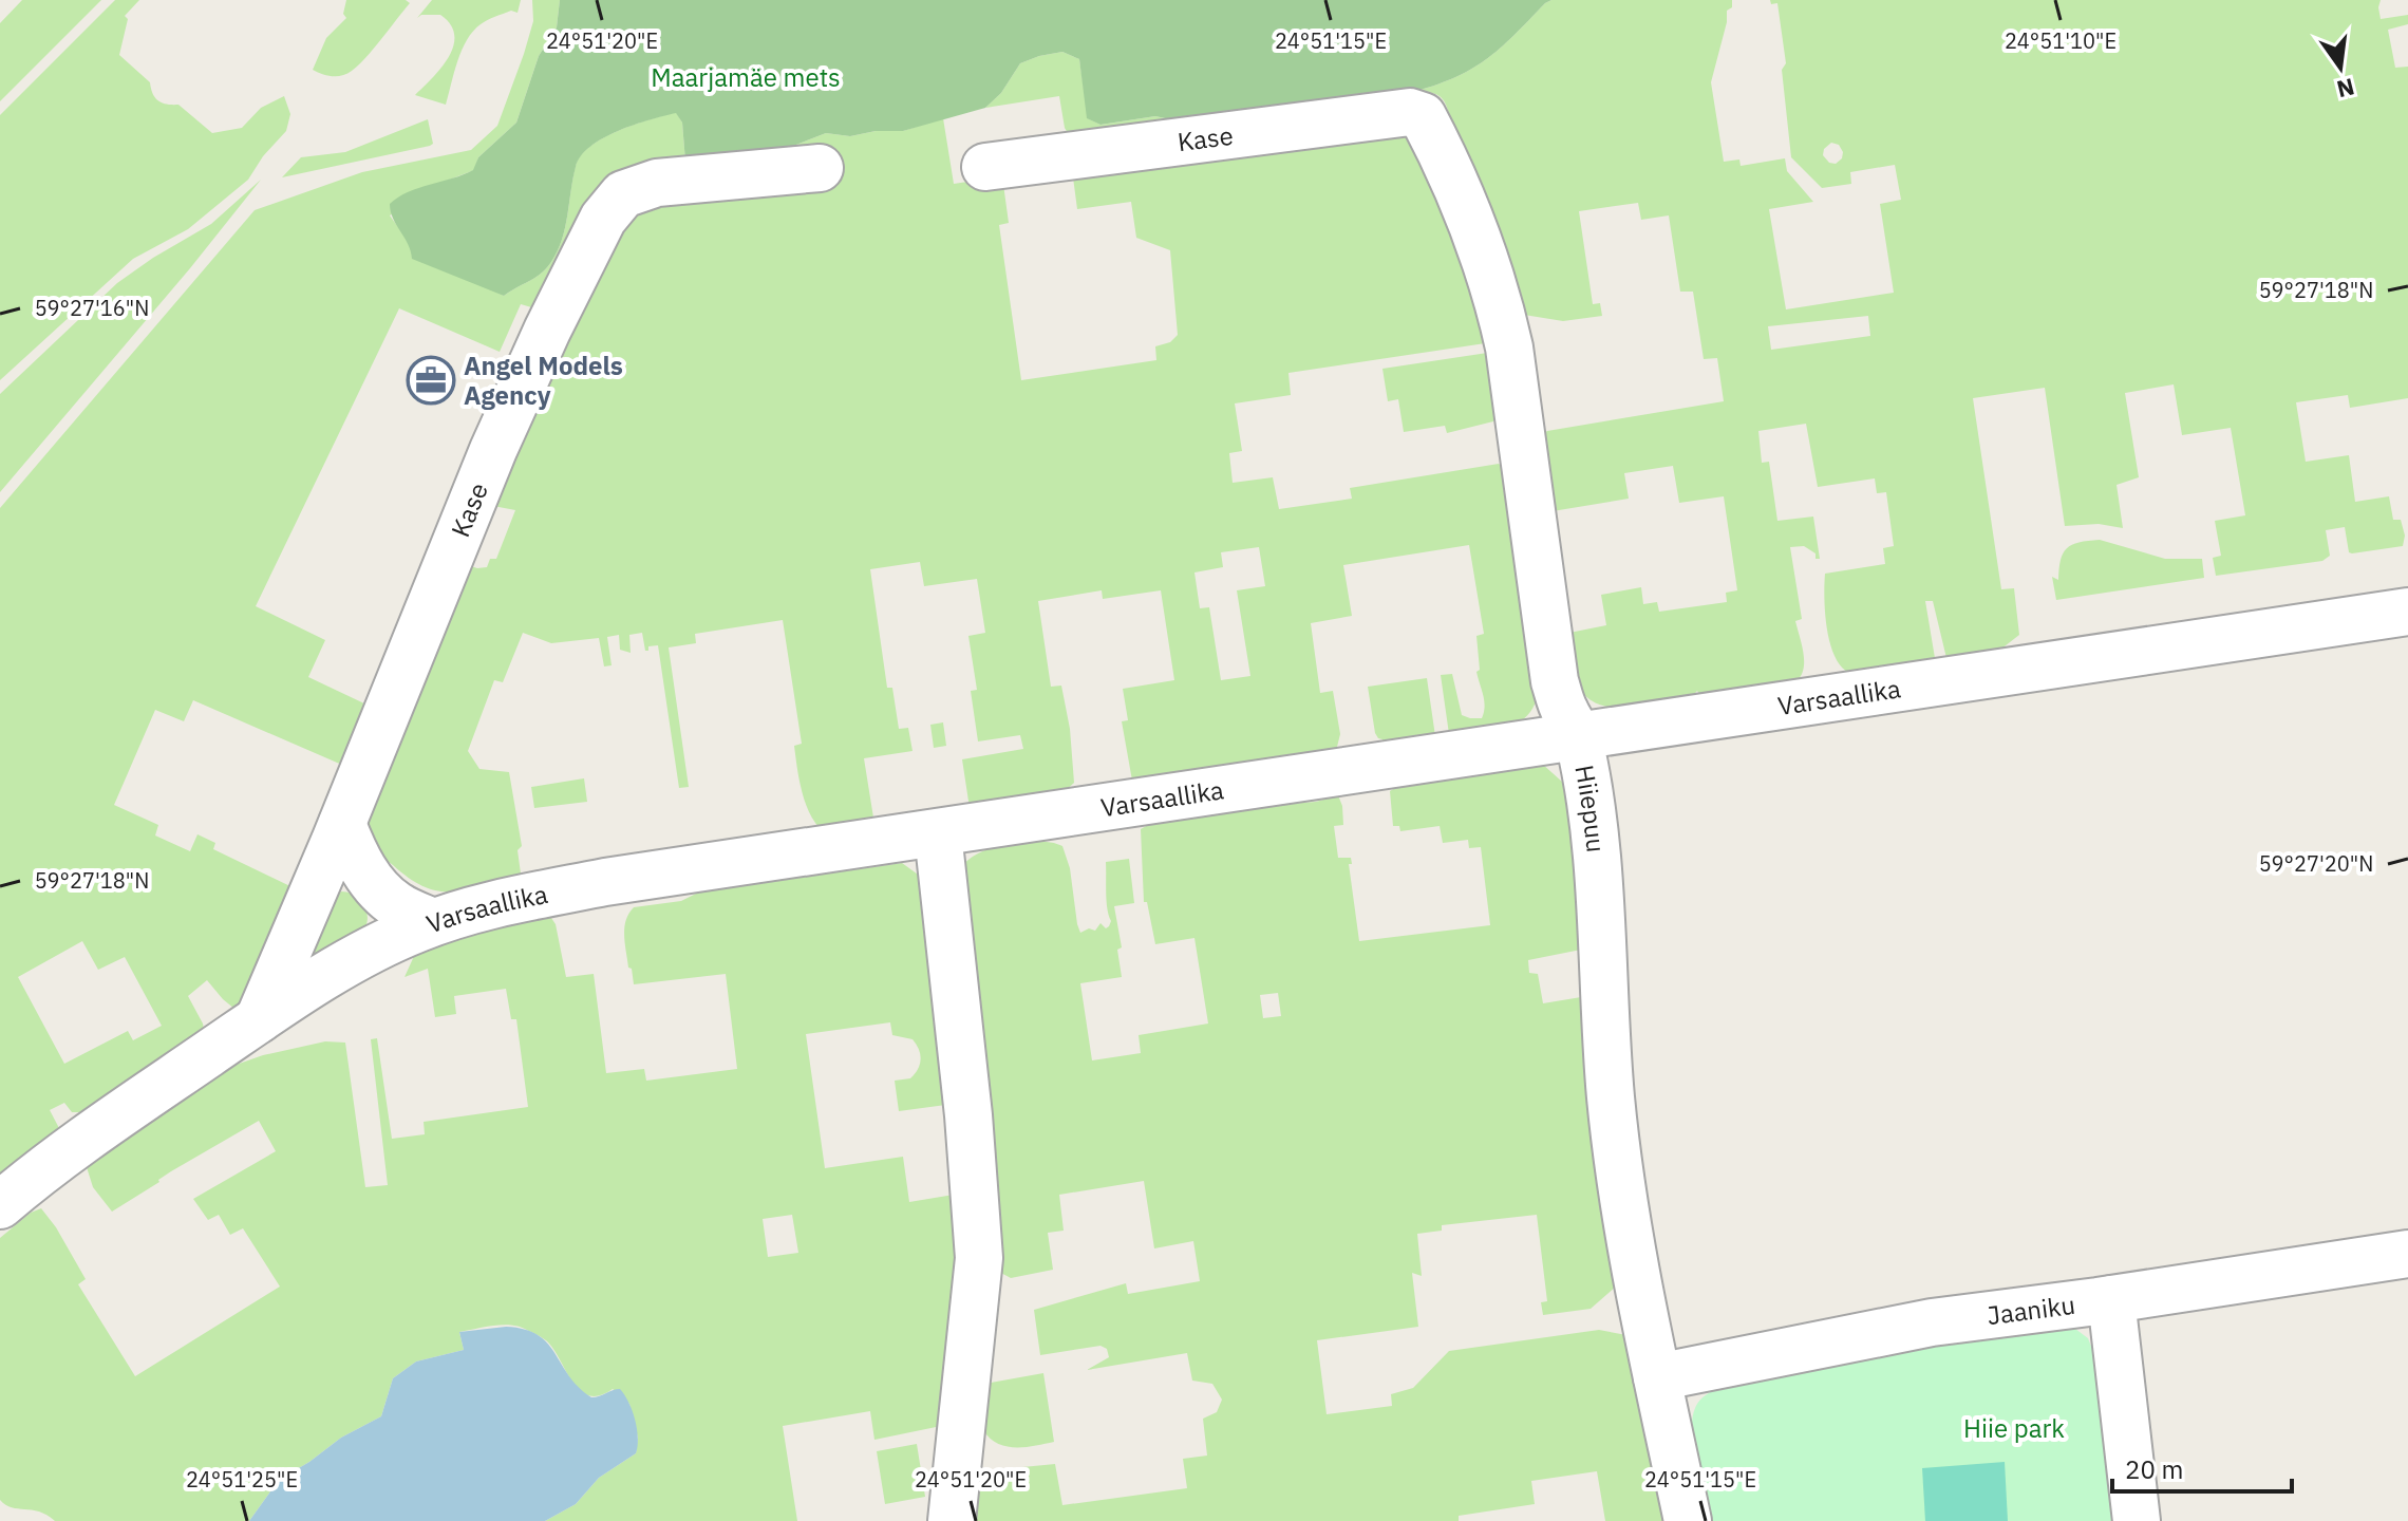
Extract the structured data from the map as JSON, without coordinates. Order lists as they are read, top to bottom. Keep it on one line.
{"streets":{"street":["Kase","Varsaallika","Hiiepuu","Jaaniku"]},"crossings":[["Kase","Varsaallika"],["Kase","Hiiepuu"],["Varsaallika","Hiiepuu"],["Hiiepuu","Jaaniku"]],"parks":["Maarjamäe mets","Hiie park"],"places":{"office":["Angel Models Agency"]},"scale_bar":"20 m","north":"bottom","coordinates":["24°51'20\"E","24°51'15\"E","24°51'10\"E","59°27'18\"N","59°27'16\"N","59°27'20\"N","24°51'25\"E"]}
